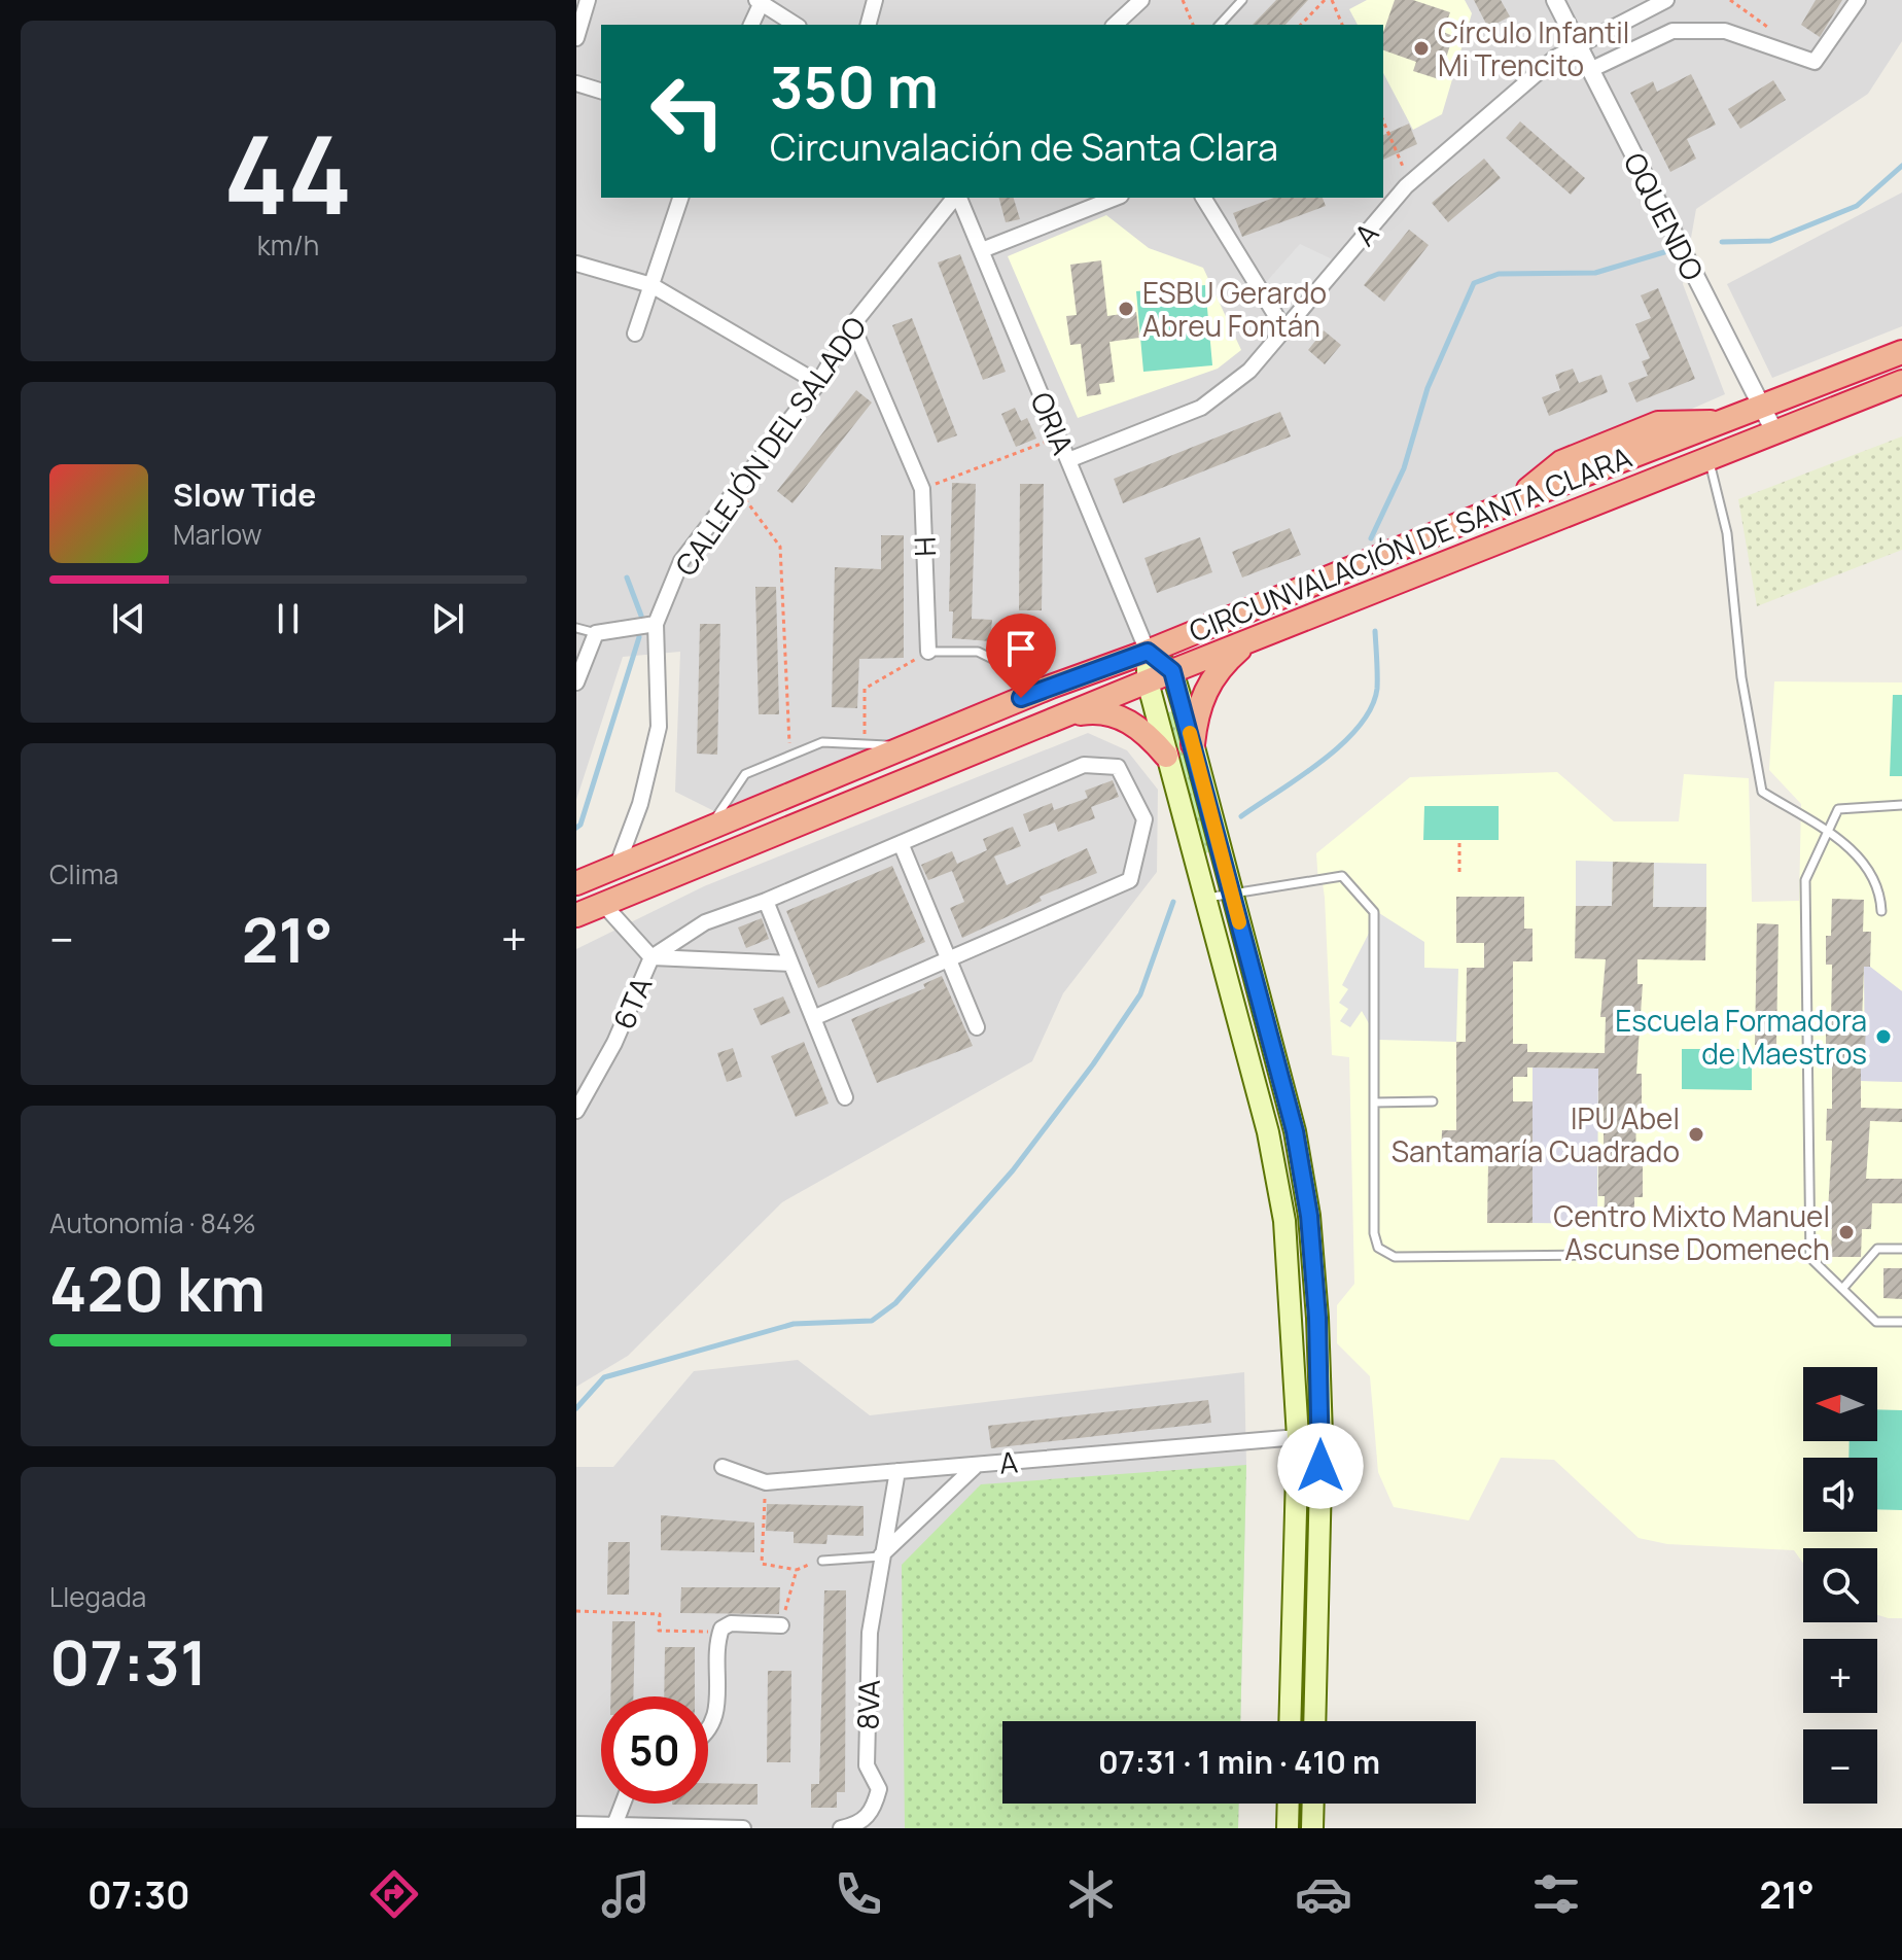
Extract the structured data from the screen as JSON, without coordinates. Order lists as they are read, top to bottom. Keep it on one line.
{"streets":{"highway":["CIRCUNVALACIÓN DE SANTA CLARA"],"street":["OQUENDO","A","ORIA","CALLEJÓN DEL SALADO","H","6TA","8VA"]},"crossings":[["OQUENDO","A"],["OQUENDO","CIRCUNVALACIÓN DE SANTA CLARA"],["A","ORIA"],["A","8VA"],["ORIA","CIRCUNVALACIÓN DE SANTA CLARA"],["CALLEJÓN DEL SALADO","CIRCUNVALACIÓN DE SANTA CLARA"],["CALLEJÓN DEL SALADO","H"],["CIRCUNVALACIÓN DE SANTA CLARA","6TA"]],"places":["Círculo Infantil Mi Trencito","ESBU Gerardo Abreu Fontán","Escuela Formadora de Maestros","IPU Abel Santamaría Cuadrado","Centro Mixto Manuel Ascunse Domenech"],"north":"left","page":{"tile":[["44","km/h"],"Clima",["Autonomía · 84%","420 km"],["Llegada","07:31"]],"turn":["350 m","Circunvalación de Santa Clara"],"song":["Slow Tide","Marlow"],"heat":["−","21°","+"],"map_buttons":["+","−"],"limit":"50","trip":"07:31 · 1 min · 410 m","tabs":["07:30","21°"]}}
